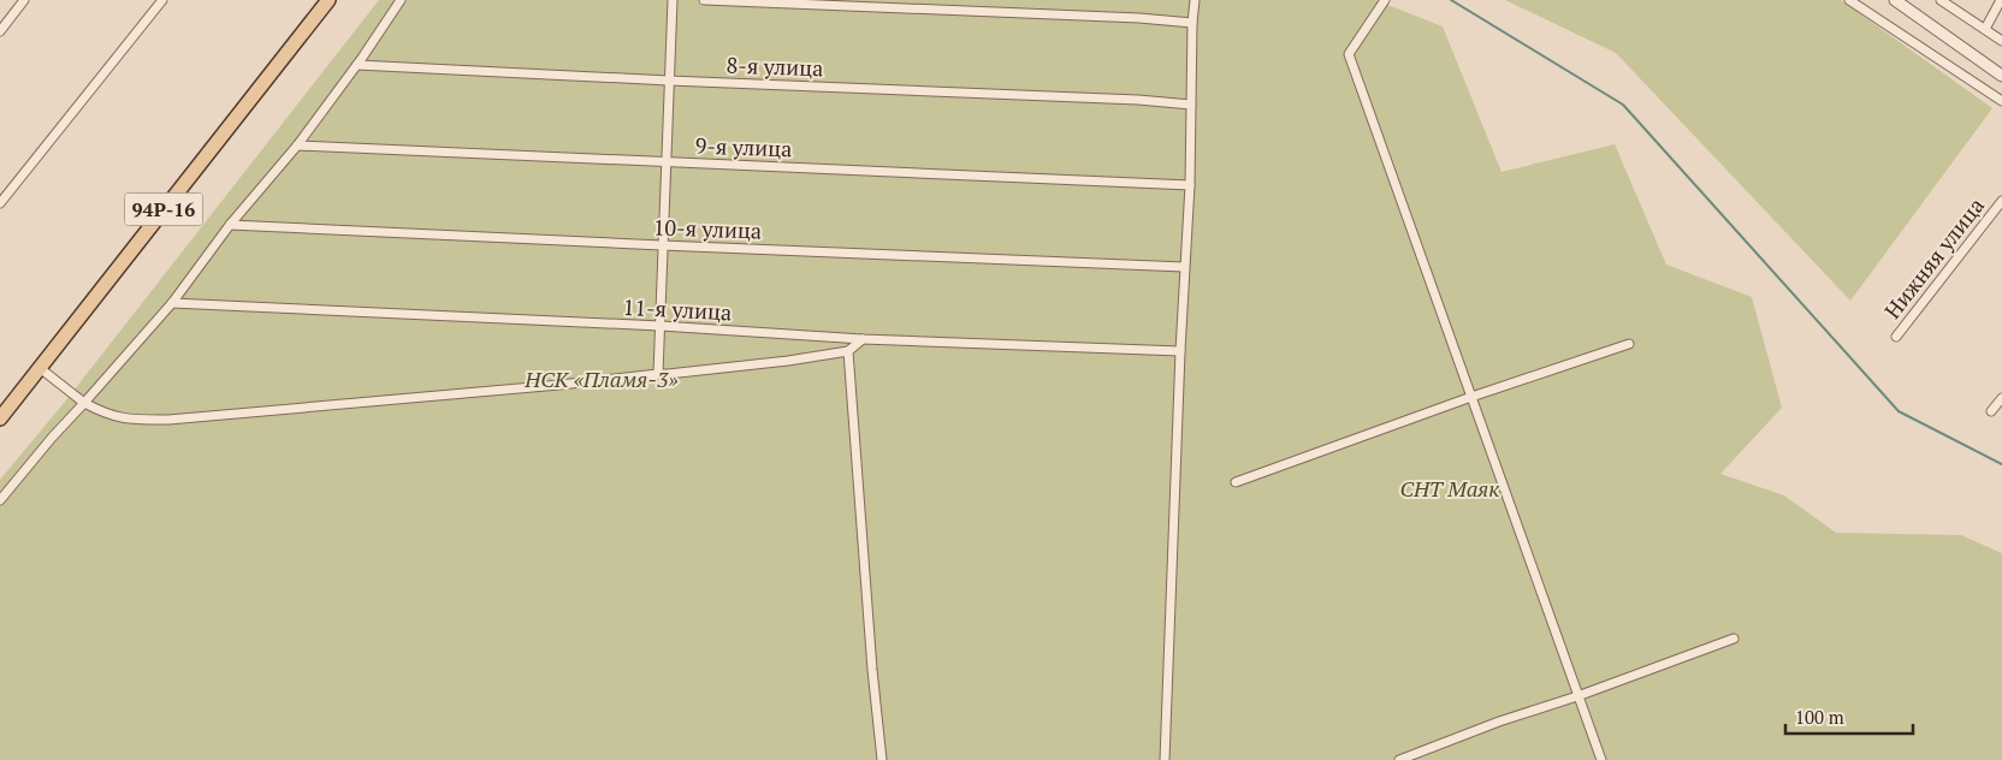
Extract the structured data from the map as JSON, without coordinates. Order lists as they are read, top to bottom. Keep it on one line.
{"streets":{"main road":["94Р-16"],"street":["8-я улица","9-я улица","10-я улица","Нижняя улица","11-я улица"]},"parks":["НСК «Пламя-3»","СНТ Маяк"],"scale_bar":"100 m"}
